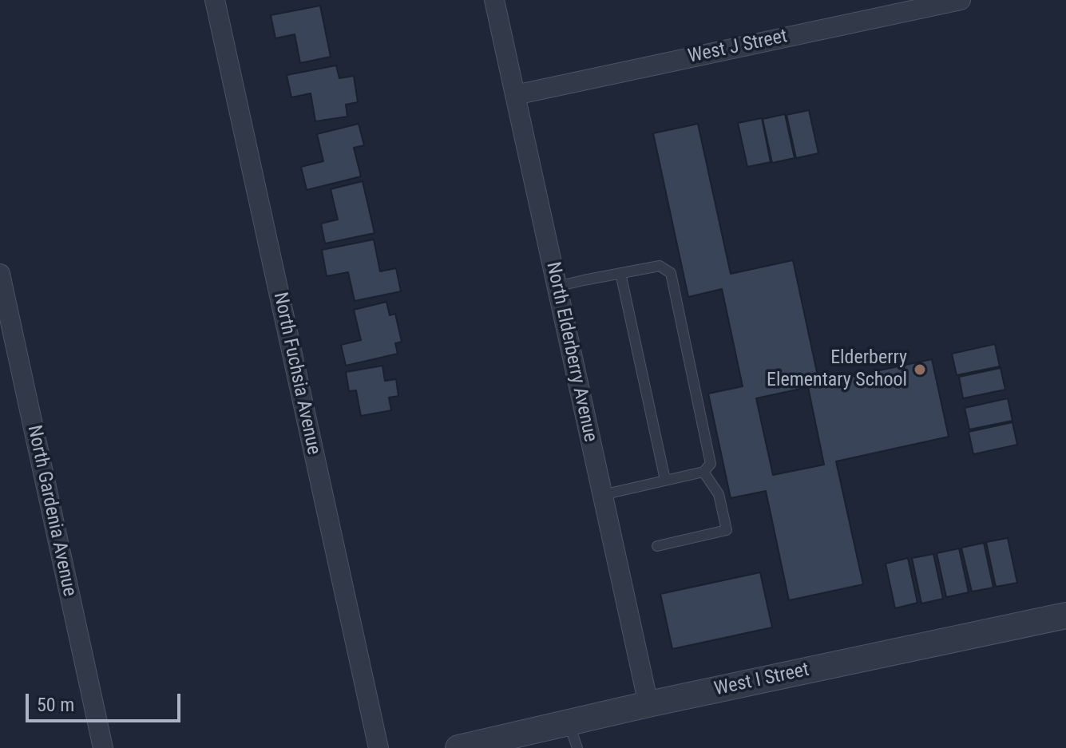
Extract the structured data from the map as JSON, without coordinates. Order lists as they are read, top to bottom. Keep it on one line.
{"streets":{"street":["West J Street","North Elderberry Avenue","North Fuchsia Avenue","North Gardenia Avenue","West I Street"]},"crossings":[["West J Street","North Elderberry Avenue"],["North Elderberry Avenue","West I Street"]],"places":["Elderberry Elementary School"],"scale_bar":"50 m"}
